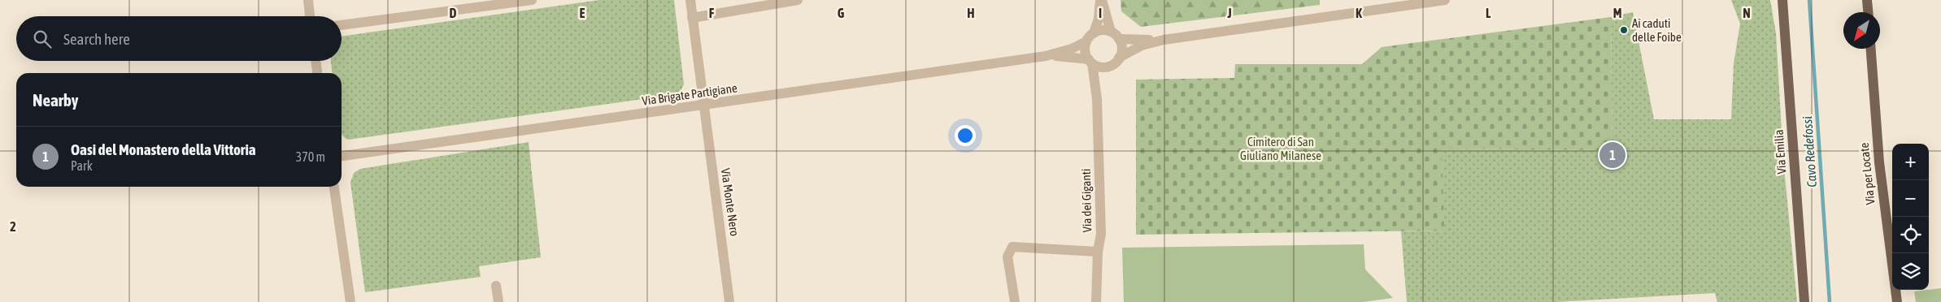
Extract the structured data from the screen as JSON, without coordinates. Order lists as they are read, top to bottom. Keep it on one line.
{"streets":{"main road":["Via Emilia","Via per Locate"],"street":["Via Brigate Partigiane","Via dei Giganti","Via Monte Nero"]},"crossings":[["Via Brigate Partigiane","Via dei Giganti"],["Via Brigate Partigiane","Via Monte Nero"]],"water":["Cavo Redefossi"],"parks":["Cimitero di San Giuliano Milanese"],"places":["Ai caduti delle Foibe"],"north":"bottom left","page":{"search":"Search here","heading":"Nearby","list":[{"mark":"1","name":"Oasi del Monastero della Vittoria","note":"Park","value":"370 m"}],"pins":"1","map_buttons":["+","−"]},"grid":{"columns":["D","E","F","G","H","I","J","K","L","M","N"],"rows":["2"]}}
